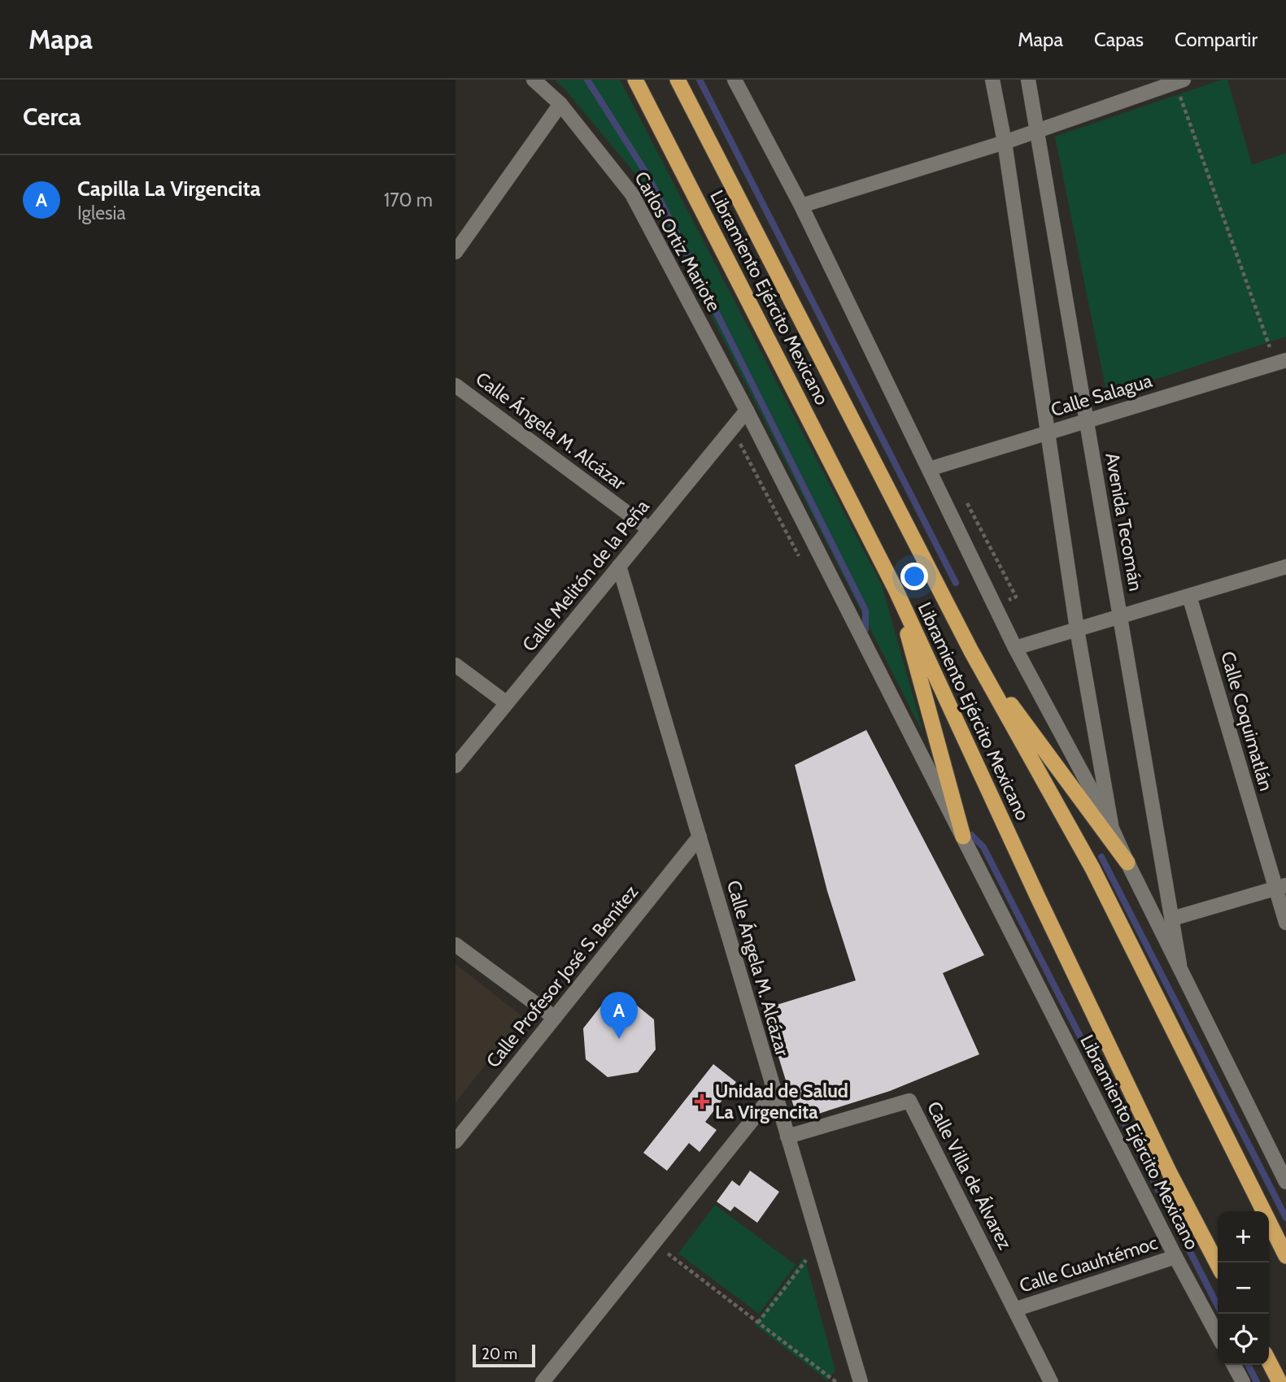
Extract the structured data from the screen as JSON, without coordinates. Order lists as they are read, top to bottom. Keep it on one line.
{"streets":{"highway":["Libramiento Ejército Mexicano"],"street":["Carlos Ortiz Mariote","Calle Salagua","Calle Ángela M. Alcázar","Avenida Tecomán","Calle Melitón de la Peña","Calle Coquimatlán","Calle Profesor José S. Benítez","Calle Villa de Álvarez","Calle Cuauhtémoc"]},"crossings":[["Carlos Ortiz Mariote","Libramiento Ejército Mexicano"],["Carlos Ortiz Mariote","Calle Melitón de la Peña"],["Libramiento Ejército Mexicano","Calle Melitón de la Peña"],["Libramiento Ejército Mexicano","Calle Cuauhtémoc"],["Calle Salagua","Avenida Tecomán"],["Calle Ángela M. Alcázar","Calle Melitón de la Peña"],["Calle Ángela M. Alcázar","Calle Profesor José S. Benítez"],["Calle Ángela M. Alcázar","Calle Villa de Álvarez"],["Calle Villa de Álvarez","Calle Cuauhtémoc"]],"places":{"health":["Unidad de Salud La Virgencita"]},"scale_bar":"20 m","page":{"header":"Mapa","nav":["Mapa","Capas","Compartir"],"heading":"Cerca","list":[{"mark":"A","name":"Capilla La Virgencita","note":"Iglesia","value":"170 m"}],"pins":"A","map_buttons":["+","−"],"scale":"20 m"}}
